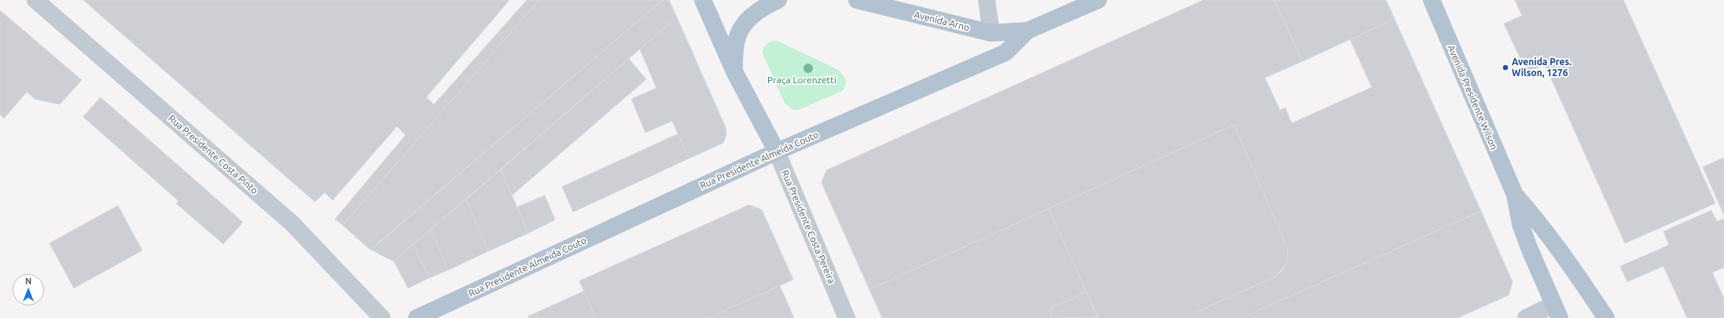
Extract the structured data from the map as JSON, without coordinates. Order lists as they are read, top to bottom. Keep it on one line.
{"streets":{"main road":["Avenida Arno","Avenida Presidente Wilson","Rua Presidente Almeida Couto","Rua Presidente Costa Pereira"],"street":["Rua Presidente Costa Pinto"]},"crossings":[["Avenida Arno","Rua Presidente Almeida Couto"],["Rua Presidente Almeida Couto","Rua Presidente Costa Pereira"]],"parks":["Praça Lorenzetti"],"places":["Avenida Pres. Wilson, 1276"],"north":"top"}
